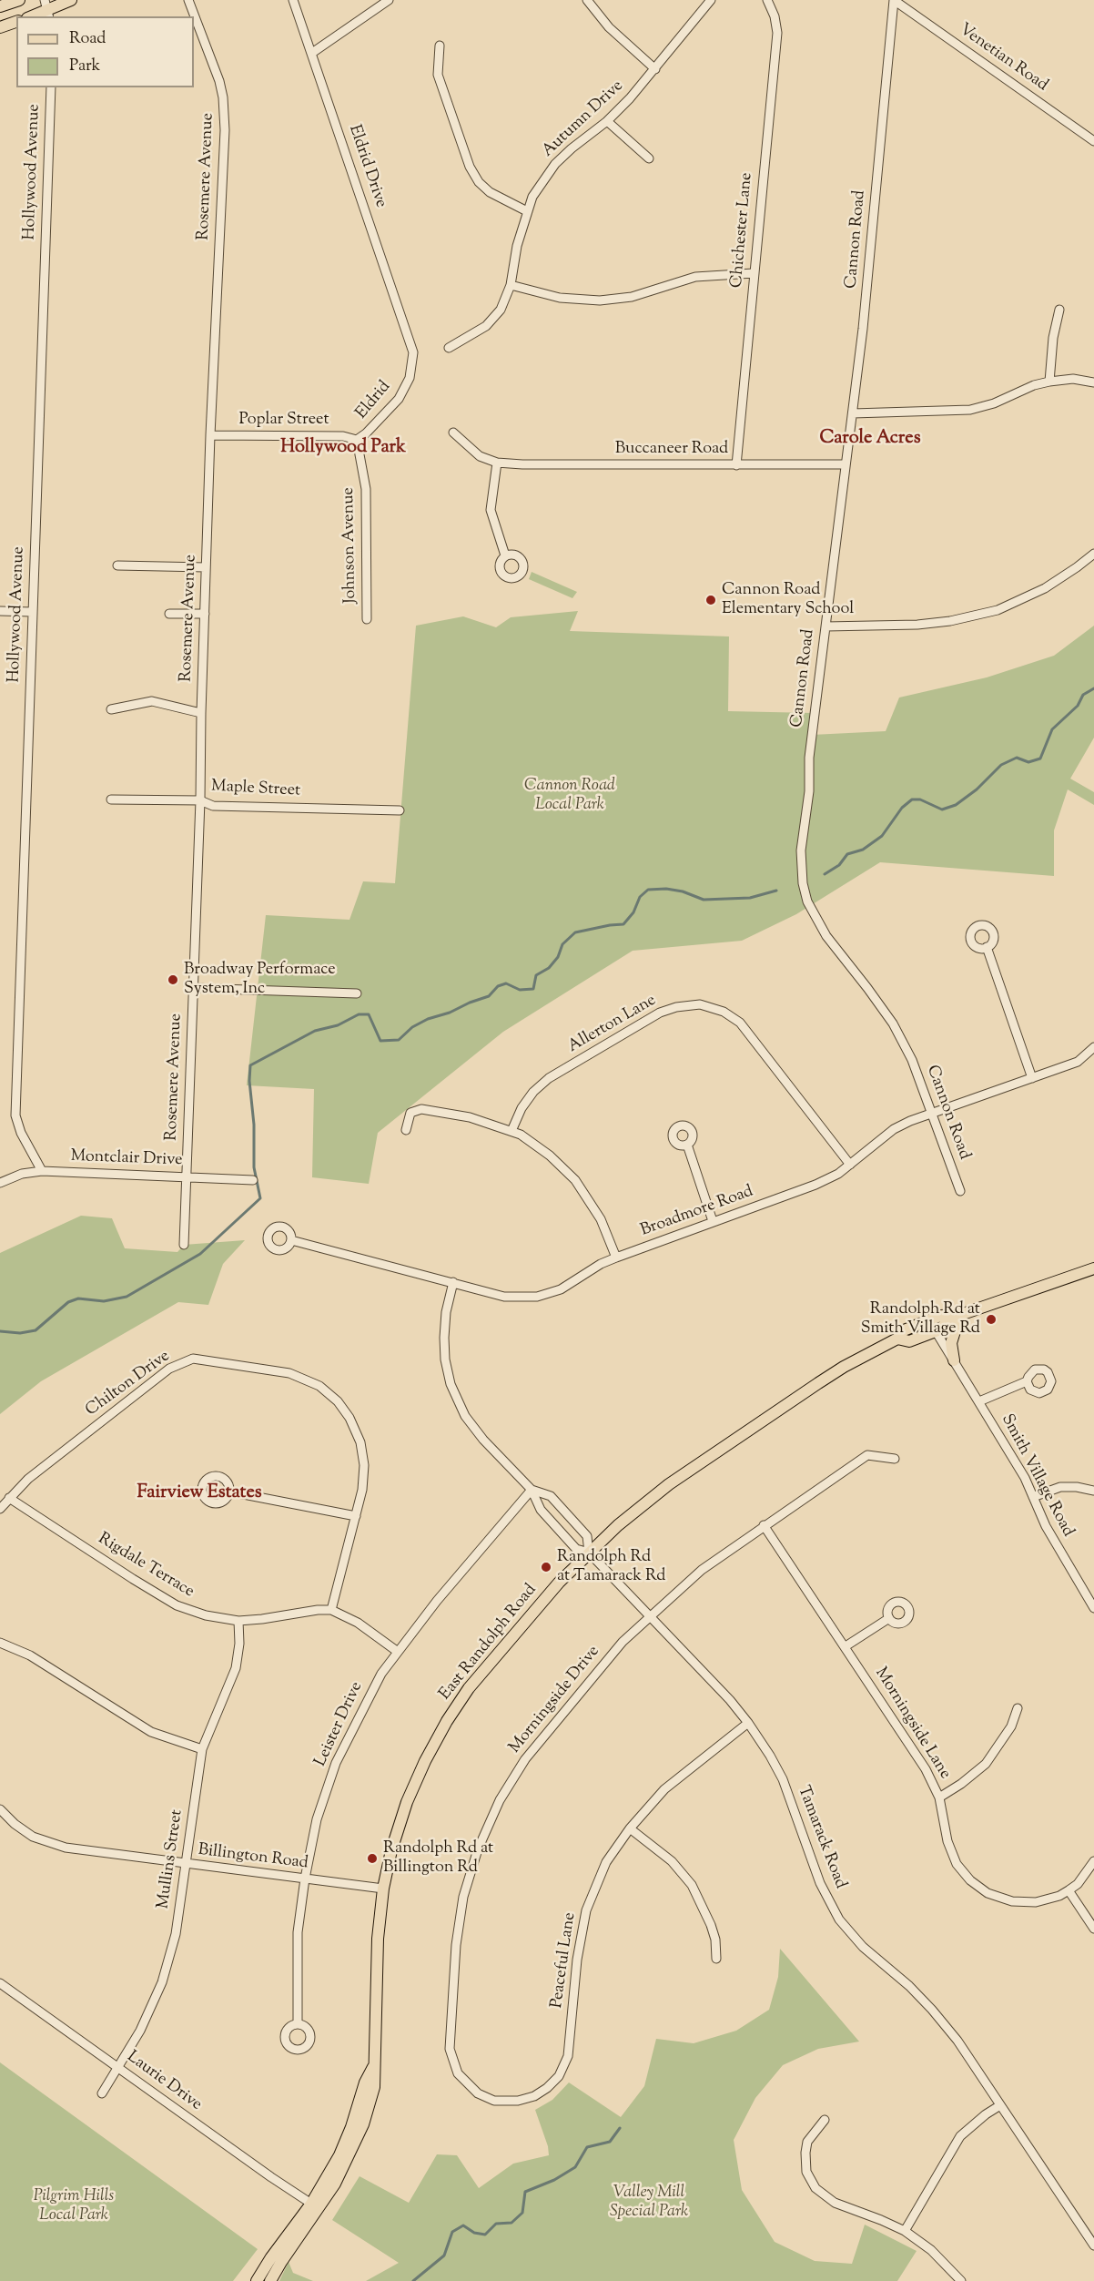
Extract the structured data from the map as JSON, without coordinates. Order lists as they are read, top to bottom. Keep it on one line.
{"streets":{"main road":["East Randolph Road"],"street":["Venetian Road","Autumn Drive","Eldrid Drive","Hollywood Avenue","Rosemere Avenue","Chichester Lane","Cannon Road","Eldrid","Poplar Street","Buccaneer Road","Johnson Avenue","Maple Street","Allerton Lane","Montclair Drive","Broadmore Road","Chilton Drive","Smith Village Road","Rigdale Terrace","Morningside Drive","Morningside Lane","Leister Drive","Tamarack Road","Billington Road","Mullins Street","Peaceful Lane","Laurie Drive"]},"crossings":[["Venetian Road","Cannon Road"],["Eldrid Drive","Eldrid"],["Hollywood Avenue","Montclair Drive"],["Rosemere Avenue","Poplar Street"],["Rosemere Avenue","Maple Street"],["Rosemere Avenue","Montclair Drive"],["Chichester Lane","Buccaneer Road"],["Cannon Road","Buccaneer Road"],["Cannon Road","Broadmore Road"],["Eldrid","Poplar Street"],["Eldrid","Johnson Avenue"],["Poplar Street","Johnson Avenue"],["Allerton Lane","Broadmore Road"],["Broadmore Road","Tamarack Road"],["Chilton Drive","Rigdale Terrace"],["Smith Village Road","East Randolph Road"],["Rigdale Terrace","Mullins Street"],["East Randolph Road","Tamarack Road"],["East Randolph Road","Billington Road"],["East Randolph Road","Laurie Drive"],["Morningside Drive","Morningside Lane"],["Morningside Drive","Tamarack Road"],["Morningside Drive","Peaceful Lane"],["Leister Drive","Tamarack Road"],["Leister Drive","Billington Road"],["Tamarack Road","Peaceful Lane"],["Billington Road","Mullins Street"],["Mullins Street","Laurie Drive"]],"districts":["Carole Acres","Hollywood Park","Fairview Estates"],"parks":["Cannon Road Local Park","Valley Mill Special Park","Pilgrim Hills Local Park"],"places":["Cannon Road Elementary School","Broadway Performace System, Inc","Randolph Rd at Smith Village Rd","Randolph Rd at Tamarack Rd","Randolph Rd at Billington Rd"],"legend":["Road","Park"]}
